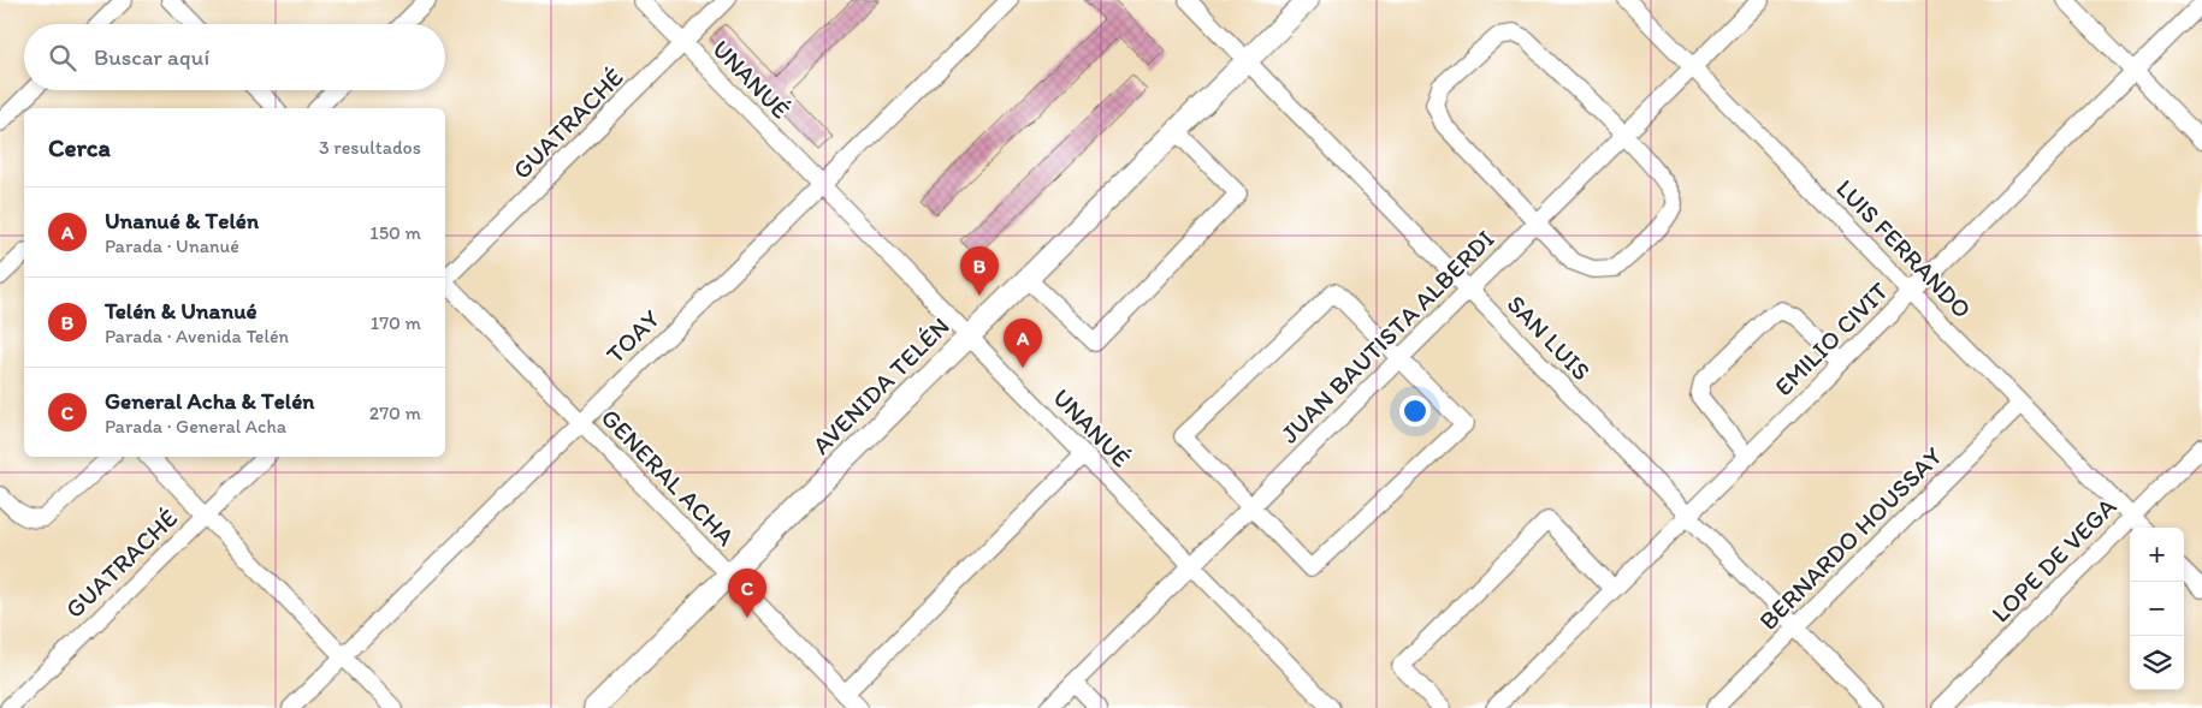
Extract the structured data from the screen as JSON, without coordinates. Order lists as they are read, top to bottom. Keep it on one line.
{"streets":{"main road":["AVENIDA TELÉN"],"street":["UNANUÉ","GUATRACHÉ","LUIS FERRANDO","TOAY","JUAN BAUTISTA ALBERDI","SAN LUIS","EMILIO CIVIT","GENERAL ACHA","BERNARDO HOUSSAY","LOPE DE VEGA"]},"crossings":[["UNANUÉ","GUATRACHÉ"],["UNANUÉ","TOAY"],["UNANUÉ","JUAN BAUTISTA ALBERDI"],["UNANUÉ","AVENIDA TELÉN"],["LUIS FERRANDO","JUAN BAUTISTA ALBERDI"],["LUIS FERRANDO","EMILIO CIVIT"],["LUIS FERRANDO","BERNARDO HOUSSAY"],["LUIS FERRANDO","LOPE DE VEGA"],["TOAY","GENERAL ACHA"],["JUAN BAUTISTA ALBERDI","SAN LUIS"],["SAN LUIS","EMILIO CIVIT"],["SAN LUIS","AVENIDA TELÉN"],["SAN LUIS","BERNARDO HOUSSAY"],["AVENIDA TELÉN","GENERAL ACHA"]],"page":{"search":"Buscar aquí","heading":["Cerca","3 resultados"],"list":[{"mark":"A","name":"Unanué & Telén","note":"Parada · Unanué","value":"150 m"},{"mark":"B","name":"Telén & Unanué","note":"Parada · Avenida Telén","value":"170 m"},{"mark":"C","name":"General Acha & Telén","note":"Parada · General Acha","value":"270 m"}],"pins":["B","A","C"],"map_buttons":["+","−"]}}
